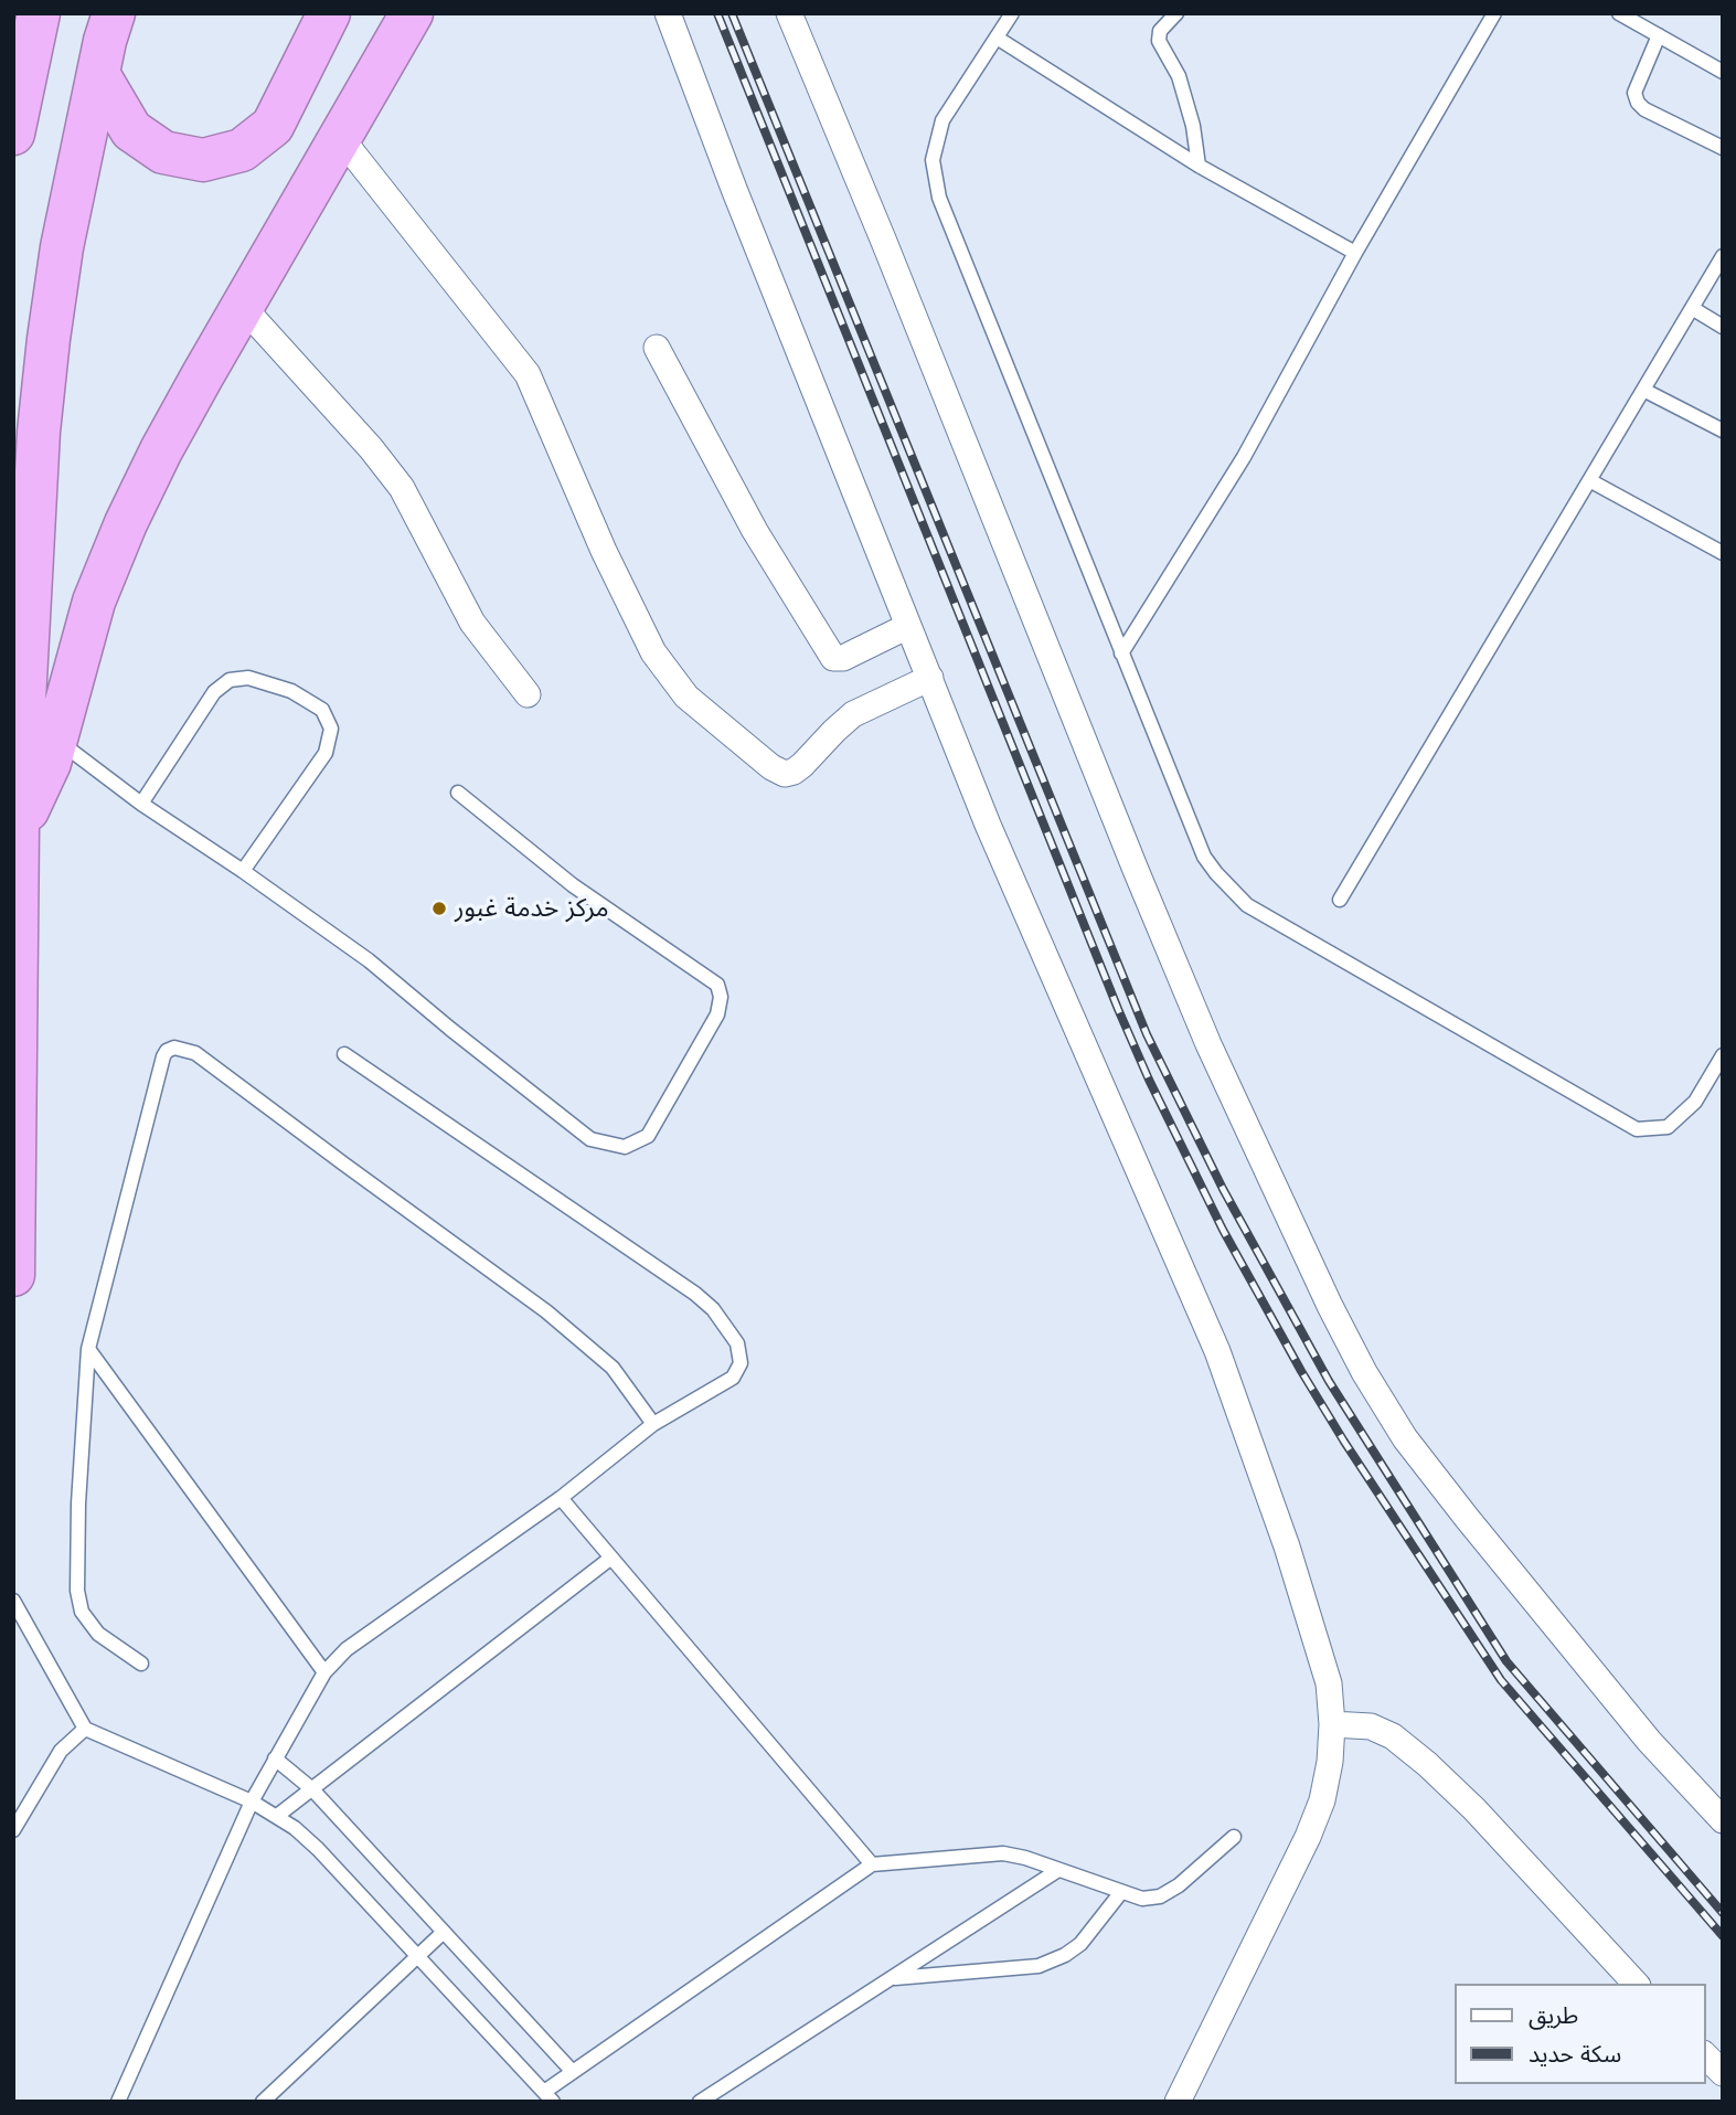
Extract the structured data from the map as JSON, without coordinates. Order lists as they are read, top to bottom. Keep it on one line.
{"places":["مركز خدمة غبور"],"legend":["طريق","سكة حديد"]}
